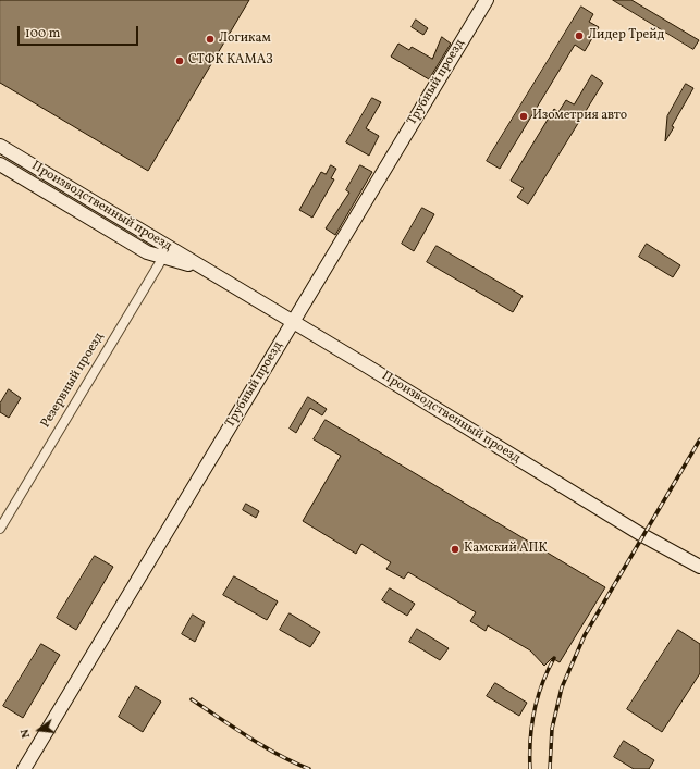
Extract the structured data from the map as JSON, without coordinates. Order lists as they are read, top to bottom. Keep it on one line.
{"streets":{"street":["Трубный проезд","Производственный проезд","Резервный проезд"]},"crossings":[["Трубный проезд","Производственный проезд"],["Производственный проезд","Резервный проезд"]],"places":["Лидер Трейд","Логикам","СТФК КАМАЗ","Изометрия авто","Камский АПК"],"scale_bar":"100 m","north":"left"}
